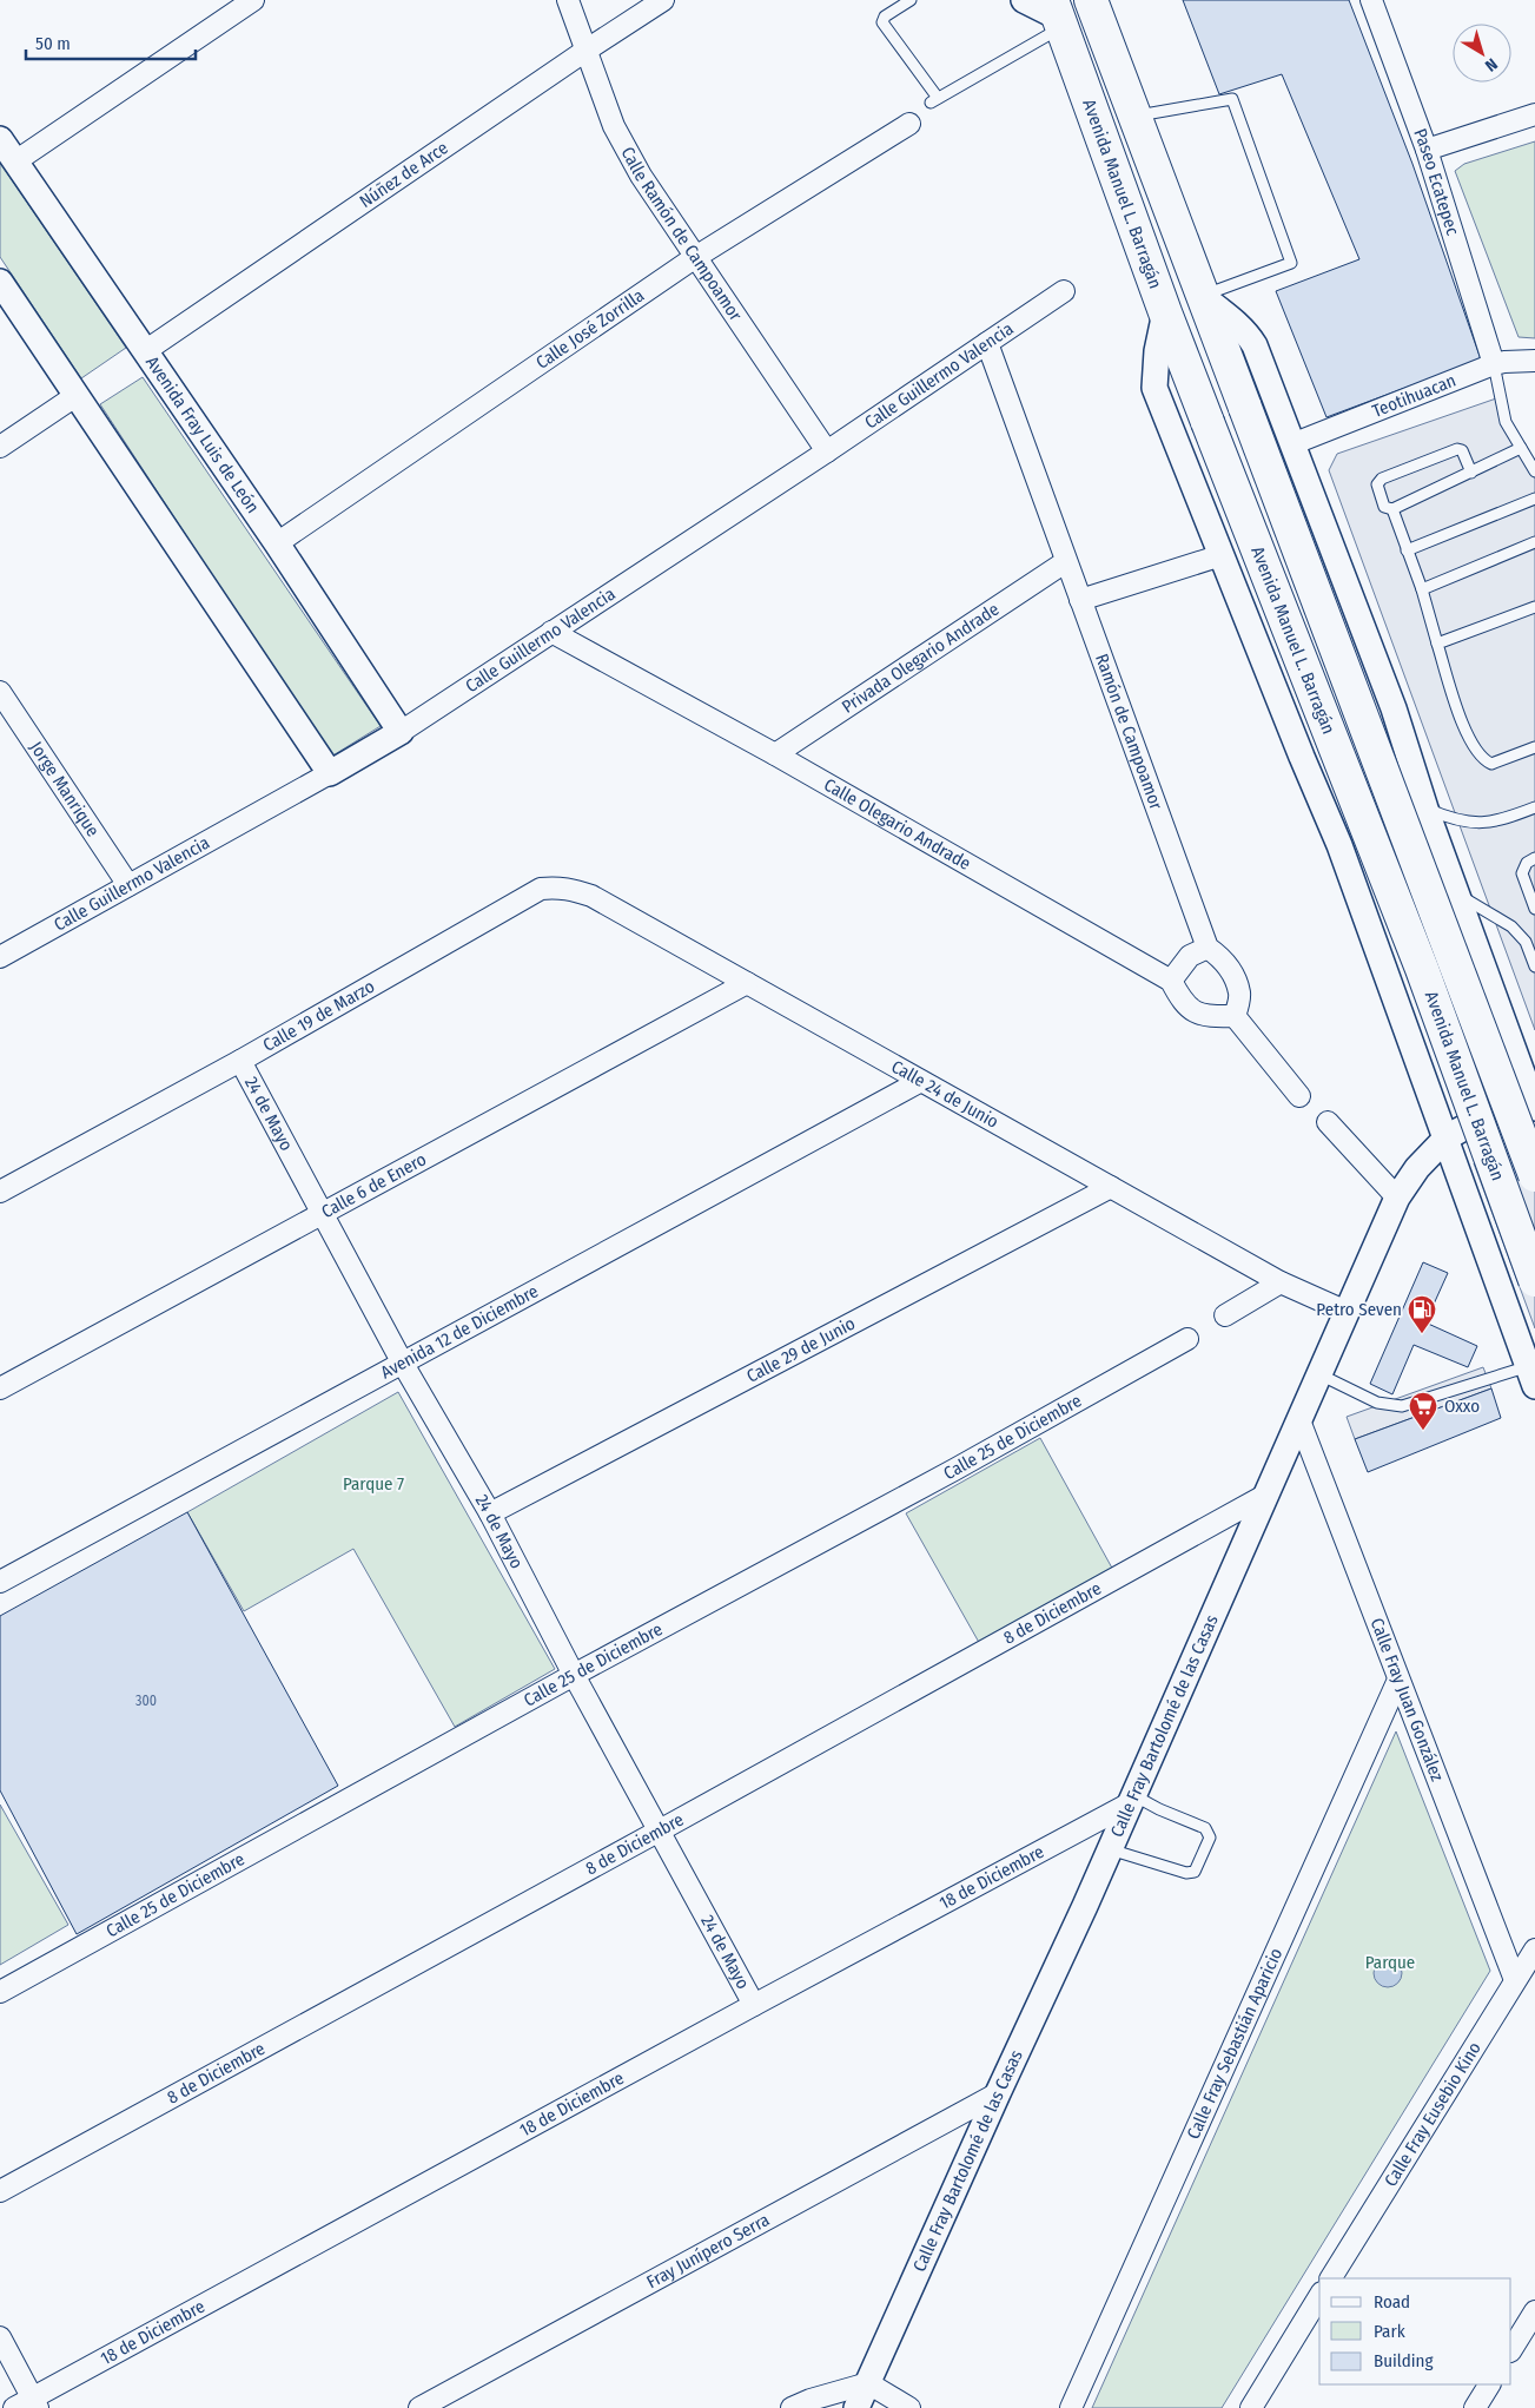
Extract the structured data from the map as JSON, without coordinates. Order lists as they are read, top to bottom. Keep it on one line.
{"streets":{"highway":["Avenida Manuel L. Barragán"],"street":["Núñez de Arce","Paseo Ecatepec","Calle Ramón de Campoamor","Calle José Zorrilla","Calle Guillermo Valencia","Teotihuacan","Avenida Fray Luis de León","Privada Olegario Andrade","Ramón de Campoamor","Jorge Manrique","Calle Olegario Andrade","Calle 19 de Marzo","Calle 24 de Junio","24 de Mayo","Calle 6 de Enero","Avenida 12 de Diciembre","Calle 29 de Junio","Calle 25 de Diciembre","8 de Diciembre","Calle Fray Juan González","Calle Fray Bartolomé de las Casas","18 de Diciembre","Calle Fray Sebastián Aparicio","Calle Fray Eusebio Kino","Fray Junípero Serra"]},"crossings":[["Núñez de Arce","Calle Ramón de Campoamor"],["Núñez de Arce","Avenida Fray Luis de León"],["Paseo Ecatepec","Teotihuacan"],["Calle Ramón de Campoamor","Calle José Zorrilla"],["Calle Ramón de Campoamor","Calle Guillermo Valencia"],["Calle José Zorrilla","Avenida Fray Luis de León"],["Calle Guillermo Valencia","Avenida Fray Luis de León"],["Calle Guillermo Valencia","Ramón de Campoamor"],["Calle Guillermo Valencia","Jorge Manrique"],["Calle Guillermo Valencia","Calle Olegario Andrade"],["Privada Olegario Andrade","Ramón de Campoamor"],["Privada Olegario Andrade","Calle Olegario Andrade"],["Ramón de Campoamor","Calle Olegario Andrade"],["Calle 19 de Marzo","Calle 24 de Junio"],["Calle 19 de Marzo","24 de Mayo"],["Calle 24 de Junio","Calle 6 de Enero"],["Calle 24 de Junio","Avenida 12 de Diciembre"],["Calle 24 de Junio","Calle 29 de Junio"],["Calle 24 de Junio","Calle Fray Bartolomé de las Casas"],["24 de Mayo","Calle 6 de Enero"],["24 de Mayo","Avenida 12 de Diciembre"],["24 de Mayo","Calle 29 de Junio"],["24 de Mayo","Calle 25 de Diciembre"],["24 de Mayo","8 de Diciembre"],["24 de Mayo","18 de Diciembre"],["8 de Diciembre","Calle Fray Bartolomé de las Casas"],["Calle Fray Juan González","Calle Fray Bartolomé de las Casas"],["Calle Fray Juan González","Calle Fray Sebastián Aparicio"],["Calle Fray Juan González","Calle Fray Eusebio Kino"],["Calle Fray Bartolomé de las Casas","18 de Diciembre"],["Calle Fray Bartolomé de las Casas","Fray Junípero Serra"]],"parks":["Parque 7","Parque"],"places":{"fuel station":["Petro Seven"],"supermarket":["Oxxo"]},"house_numbers":["300"],"legend":["Road","Park","Building"],"scale_bar":"50 m","north":"bottom right"}
